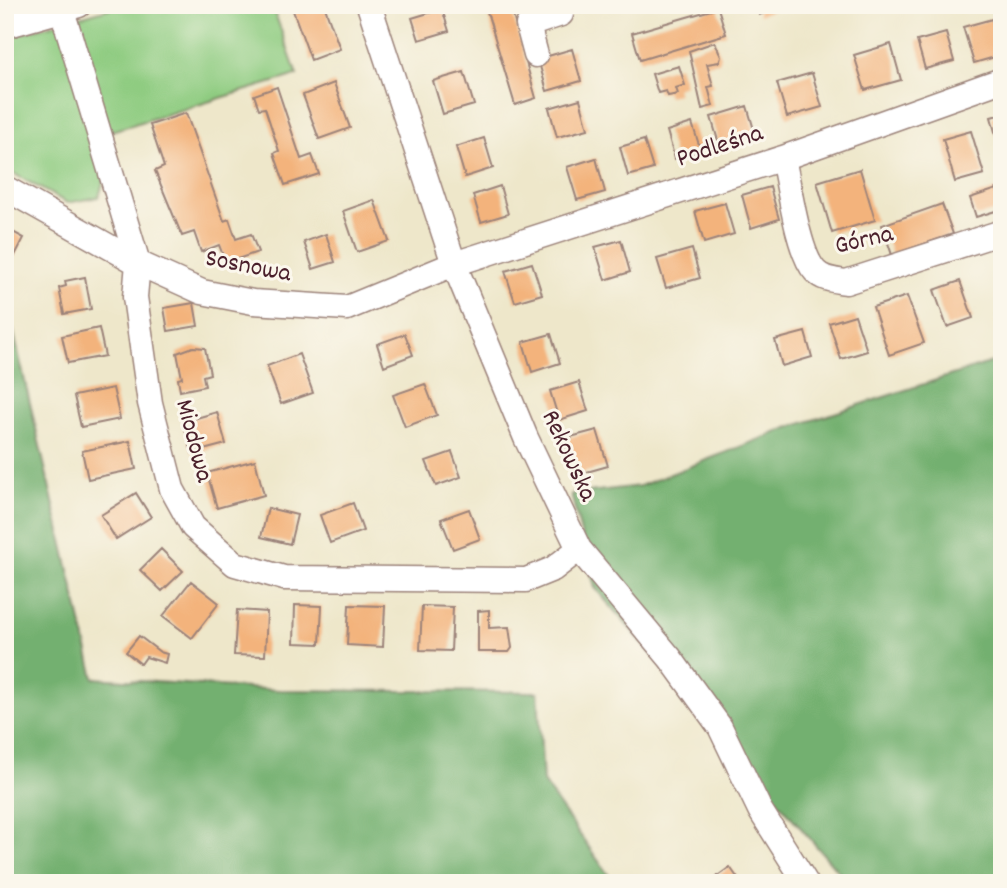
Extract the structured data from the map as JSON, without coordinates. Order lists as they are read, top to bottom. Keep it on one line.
{"streets":{"street":["Podleśna","Górna","Sosnowa","Miodowa","Rekowska"]},"crossings":[["Podleśna","Górna"],["Podleśna","Sosnowa"],["Podleśna","Rekowska"],["Sosnowa","Miodowa"],["Sosnowa","Rekowska"],["Miodowa","Rekowska"]]}
